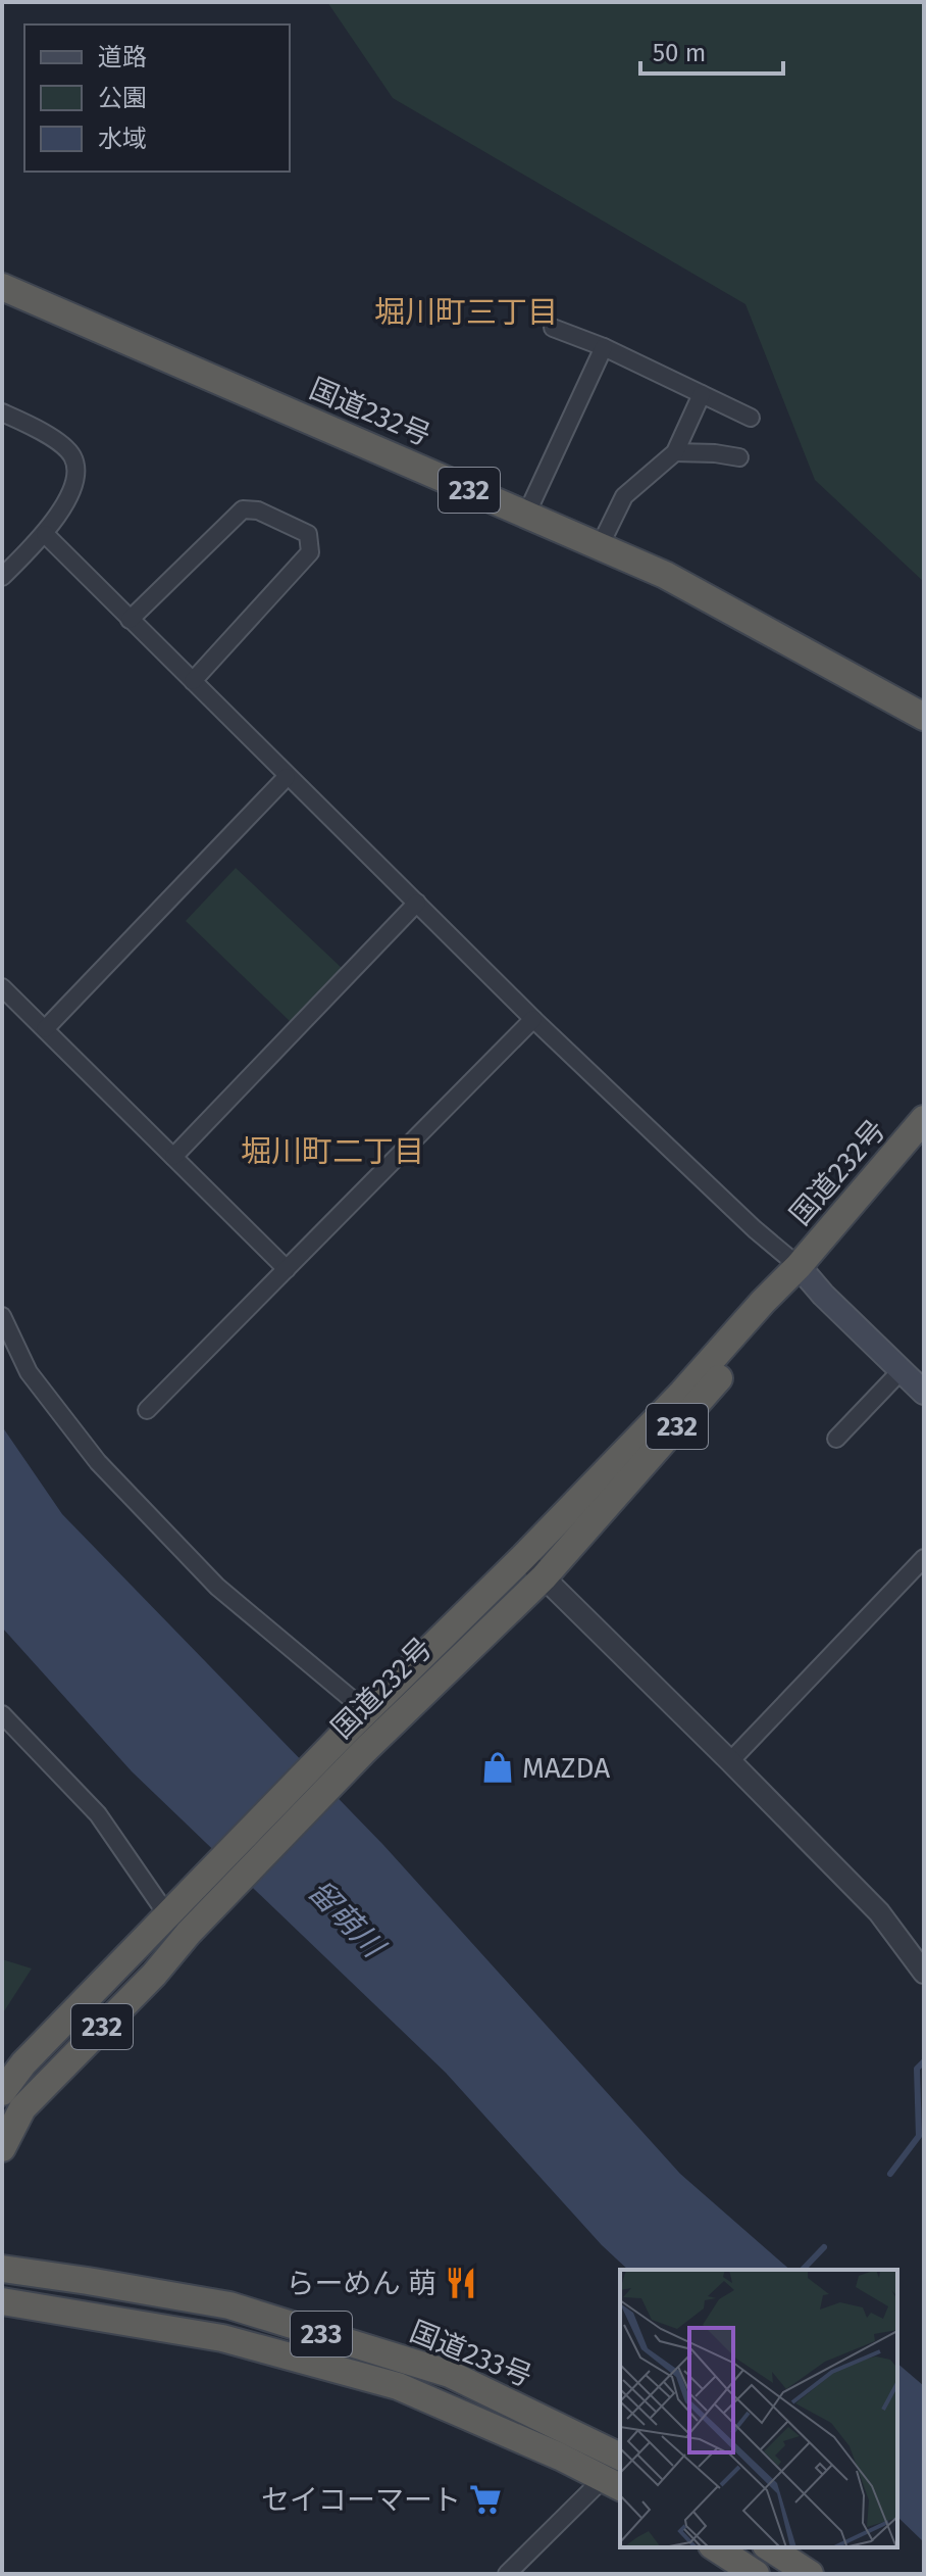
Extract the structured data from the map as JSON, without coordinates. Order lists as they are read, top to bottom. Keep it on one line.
{"streets":{"highway":["国道232号","232","233","国道233号"]},"districts":["堀川町三丁目","堀川町二丁目"],"water":["留萌川"],"places":{"shop":["MAZDA"],"restaurant":["らーめん 萌"],"supermarket":["セイコーマート"]},"legend":["道路","公園","水域"],"scale_bar":"50 m"}
